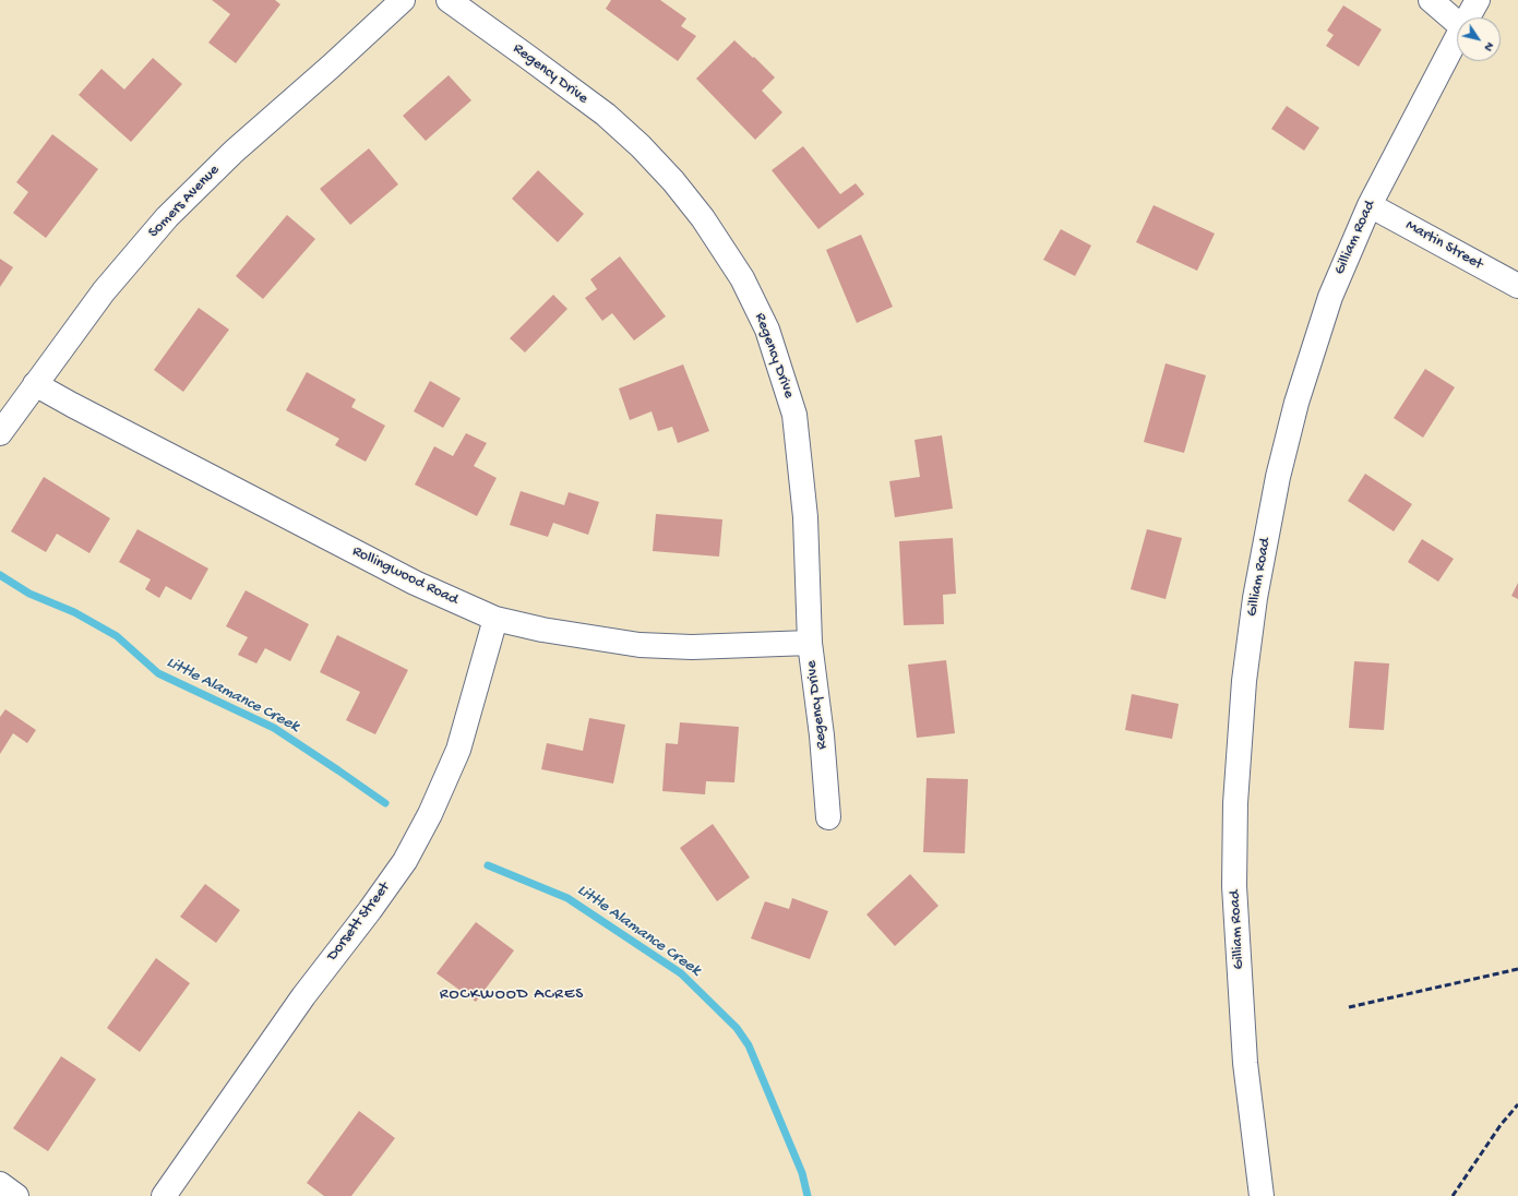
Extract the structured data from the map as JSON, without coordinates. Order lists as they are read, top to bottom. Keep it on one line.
{"streets":{"street":["Regency Drive","Somers Avenue","Gilliam Road","Martin Street","Rollingwood Road","Dorsett Street"]},"crossings":[["Regency Drive","Rollingwood Road"],["Somers Avenue","Rollingwood Road"],["Gilliam Road","Martin Street"],["Rollingwood Road","Dorsett Street"]],"districts":["ROCKWOOD ACRES"],"water":["Little Alamance Creek"],"north":"bottom right"}
